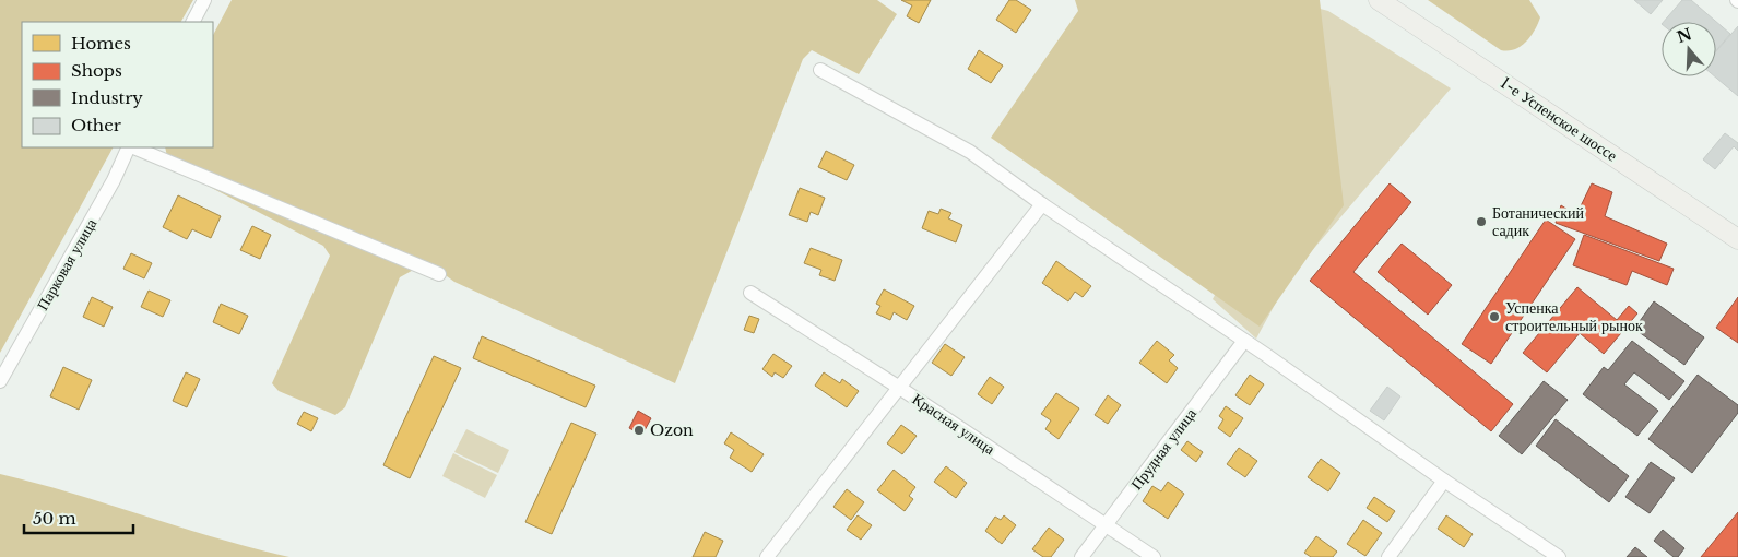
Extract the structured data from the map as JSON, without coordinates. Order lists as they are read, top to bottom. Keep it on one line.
{"streets":{"main road":["1-е Успенское шоссе"],"street":["Парковая улица","Красная улица","Прудная улица"]},"crossings":[["Красная улица","Прудная улица"]],"places":["Ботанический садик","Успенка строительный рынок","Ozon"],"legend":["Homes","Shops","Industry","Other"],"scale_bar":"50 m","north":"top"}
